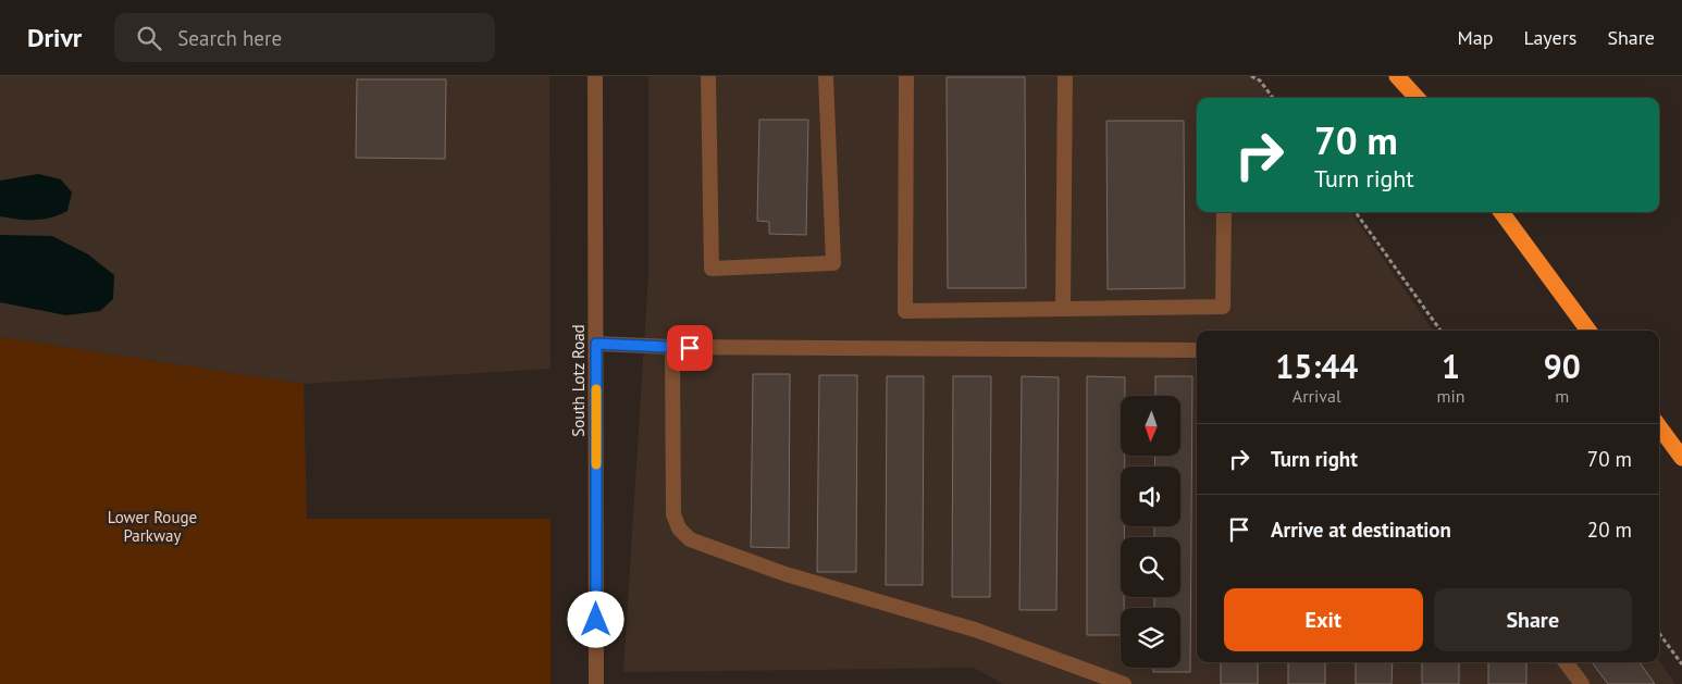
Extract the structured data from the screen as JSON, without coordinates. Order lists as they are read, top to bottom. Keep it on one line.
{"streets":{"street":["South Lotz Road"]},"parks":["Lower Rouge Parkway"],"north":"bottom","page":{"header":"Drivr","search":"Search here","nav":["Map","Layers","Share"],"turn":["70 m","Turn right"],"eta":["15:44","Arrival","1","min","90","m"],"list":[{"name":"Turn right","value":"70 m"},{"name":"Arrive at destination","value":"20 m"}],"buttons":["Exit","Share"]}}
